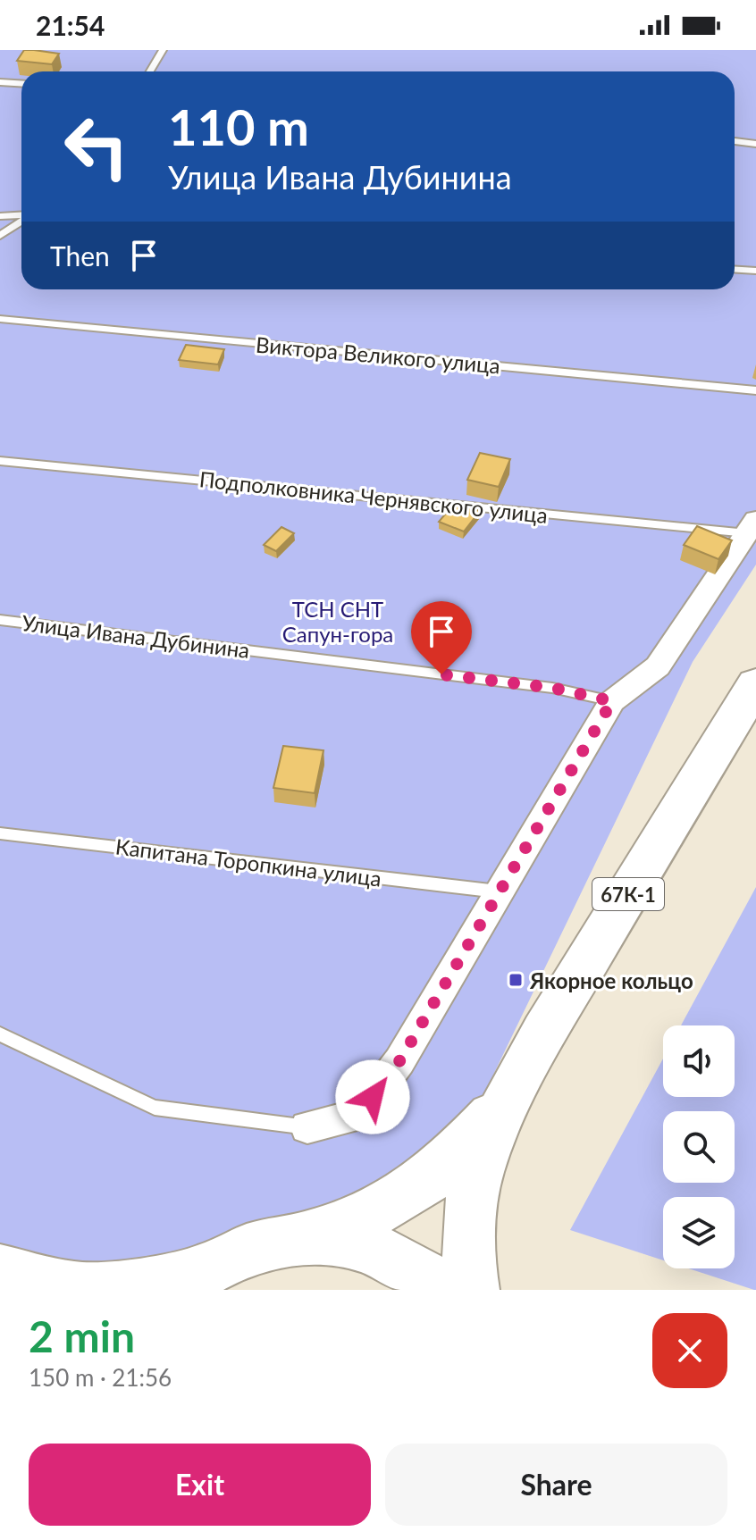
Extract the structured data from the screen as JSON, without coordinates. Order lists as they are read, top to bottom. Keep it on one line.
{"streets":{"main road":["67К-1"],"lane":["Виктора Великого улица","Подполковника Чернявского улица","Улица Ивана Дубинина","Капитана Торопкина улица"]},"parks":["ТСН СНТ Сапун-гора"],"places":{"transit":["Якорное кольцо"]},"page":{"status":"21:54","turn":["110 m","Улица Ивана Дубинина"],"then":"Then","heading":["2 min","150 m · 21:56"],"buttons":["Exit","Share"]}}
